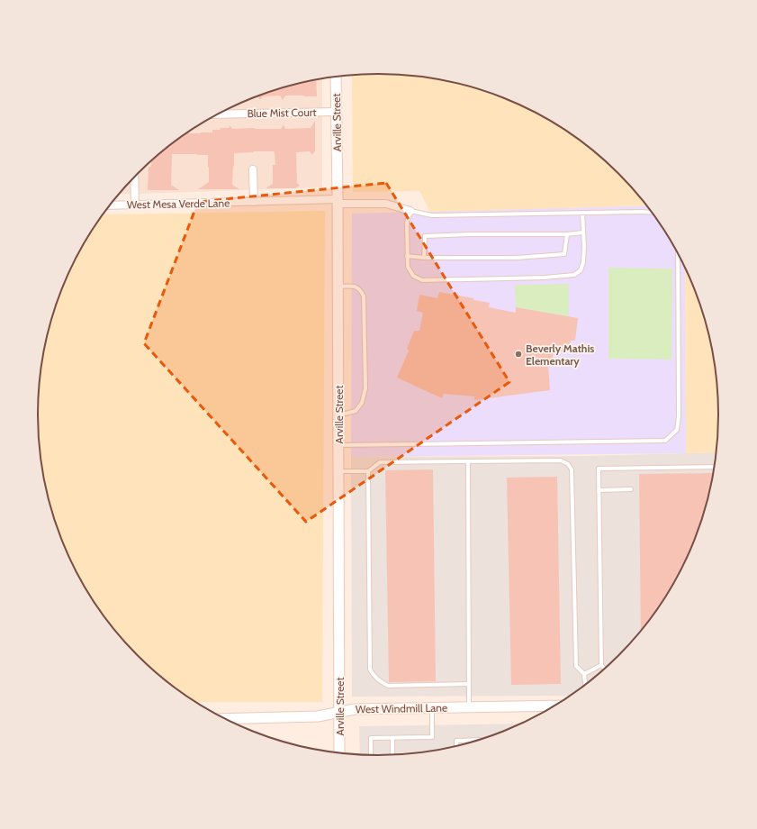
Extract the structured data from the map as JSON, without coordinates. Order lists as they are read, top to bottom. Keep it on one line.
{"streets":{"street":["Blue Mist Court","Arville Street","West Mesa Verde Lane","West Windmill Lane"]},"crossings":[["Blue Mist Court","Arville Street"],["Arville Street","West Mesa Verde Lane"],["Arville Street","West Windmill Lane"]],"places":["Beverly Mathis Elementary"]}
